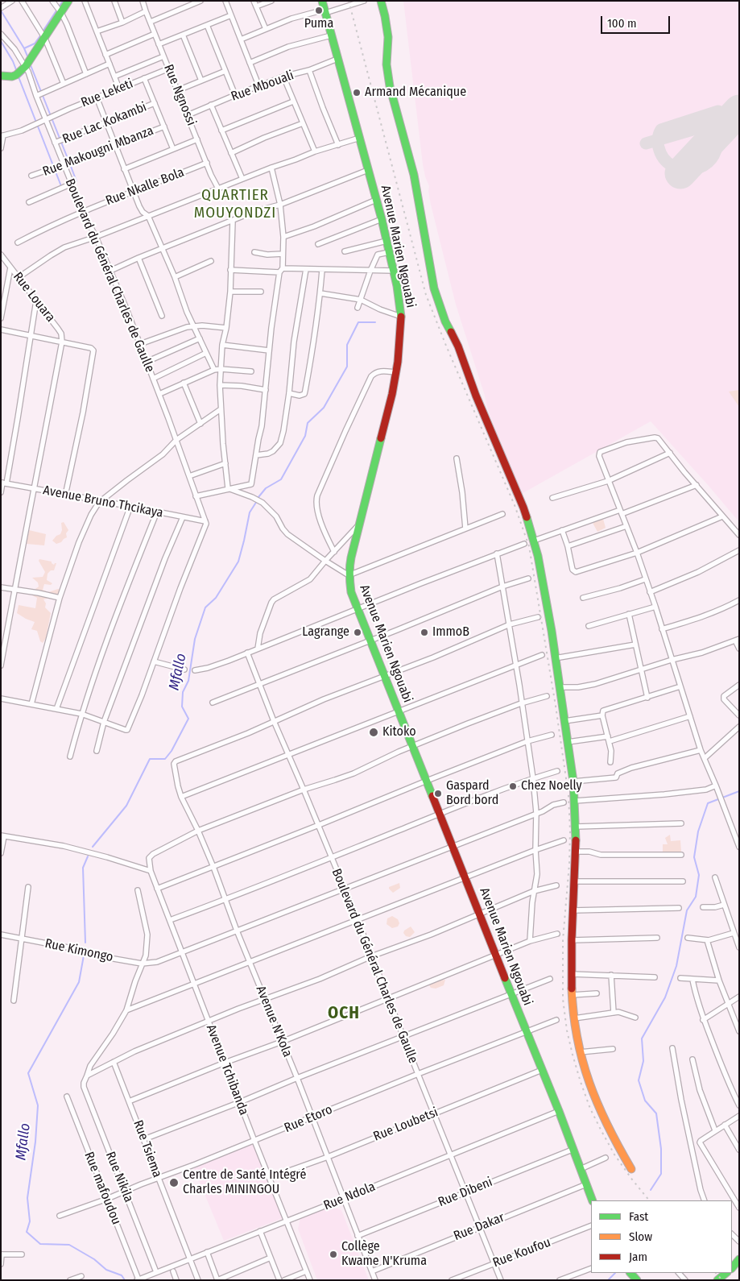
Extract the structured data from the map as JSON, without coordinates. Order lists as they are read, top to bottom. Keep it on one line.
{"streets":{"street":["Rue Mbouali","Rue Leketi","Rue Ngnossi","Rue Lac Kokambi","Rue Makougni Mbanza","Rue Nkalle Bola","Avenue Marien Ngouabi","Boulevard du Général Charles de Gaulle","Rue Louara","Avenue Bruno Thcikaya","Rue Kimongo","Avenue N'Kola","Avenue Tchibanda","Rue Etoro","Rue Loubetsi","Rue Tsiema","Rue Nikila","Rue mafoudou","Rue Dibeni","Rue Ndola","Rue Dakar","Rue Koufou"]},"crossings":[["Rue Mbouali","Rue Ngnossi"],["Rue Mbouali","Avenue Marien Ngouabi"],["Rue Leketi","Rue Ngnossi"],["Rue Leketi","Boulevard du Général Charles de Gaulle"],["Rue Ngnossi","Rue Nkalle Bola"],["Rue Lac Kokambi","Boulevard du Général Charles de Gaulle"],["Rue Makougni Mbanza","Boulevard du Général Charles de Gaulle"],["Rue Nkalle Bola","Boulevard du Général Charles de Gaulle"],["Avenue Marien Ngouabi","Rue Kimongo"],["Avenue Marien Ngouabi","Rue Etoro"],["Avenue Marien Ngouabi","Rue Loubetsi"],["Avenue Marien Ngouabi","Rue Dibeni"],["Avenue Marien Ngouabi","Rue Ndola"],["Avenue Marien Ngouabi","Rue Dakar"],["Boulevard du Général Charles de Gaulle","Avenue Bruno Thcikaya"],["Boulevard du Général Charles de Gaulle","Rue Kimongo"],["Boulevard du Général Charles de Gaulle","Avenue N'Kola"],["Boulevard du Général Charles de Gaulle","Rue Etoro"],["Boulevard du Général Charles de Gaulle","Rue Loubetsi"],["Boulevard du Général Charles de Gaulle","Rue Dibeni"],["Boulevard du Général Charles de Gaulle","Rue Ndola"],["Boulevard du Général Charles de Gaulle","Rue Dakar"],["Boulevard du Général Charles de Gaulle","Rue Koufou"],["Rue Kimongo","Avenue N'Kola"],["Rue Kimongo","Avenue Tchibanda"],["Avenue N'Kola","Avenue Tchibanda"],["Avenue N'Kola","Rue Etoro"],["Avenue N'Kola","Rue Loubetsi"],["Avenue N'Kola","Rue Dibeni"],["Avenue N'Kola","Rue Ndola"],["Avenue N'Kola","Rue Dakar"],["Avenue Tchibanda","Rue Etoro"],["Avenue Tchibanda","Rue Loubetsi"],["Avenue Tchibanda","Rue Ndola"],["Rue Etoro","Rue Tsiema"],["Rue Etoro","Rue Nikila"],["Rue Etoro","Rue mafoudou"],["Rue Tsiema","Rue Ndola"],["Rue Nikila","Rue Ndola"],["Rue mafoudou","Rue Ndola"]],"districts":["QUARTIER MOUYONDZI","OCH"],"water":["Mfallo"],"places":["Puma","Armand Mécanique","Lagrange","ImmoB","Kitoko","Chez Noelly","Gaspard Bord bord","Centre de Santé Intégré Charles MININGOU","Collège Kwame N'Kruma"],"legend":["Fast","Slow","Jam"],"scale_bar":"100 m"}
